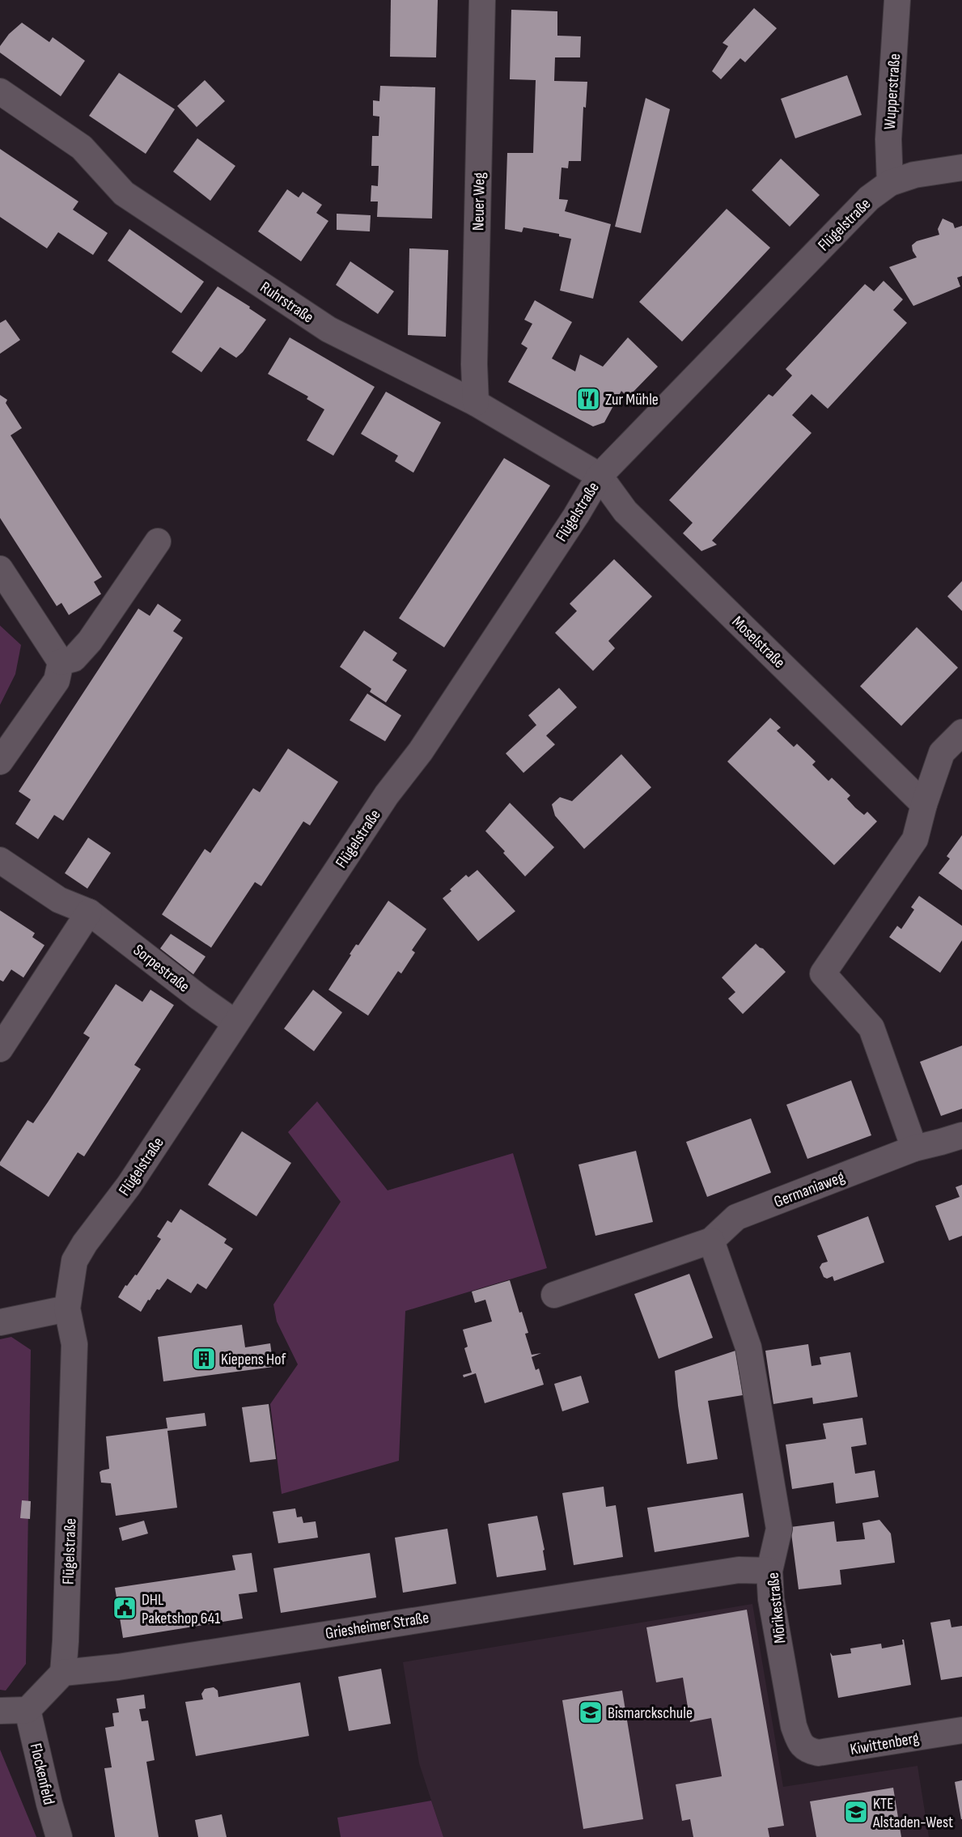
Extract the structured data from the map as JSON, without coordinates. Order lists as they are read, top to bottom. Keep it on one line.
{"streets":{"street":["Wupperstraße","Neuer Weg","Flügelstraße","Ruhrstraße","Moselstraße","Sorpestraße","Germaniaweg","Mörikestraße","Griesheimer Straße","Kiwittenberg","Flockenfeld"]},"crossings":[["Wupperstraße","Flügelstraße"],["Neuer Weg","Ruhrstraße"],["Flügelstraße","Ruhrstraße"],["Flügelstraße","Moselstraße"],["Flügelstraße","Sorpestraße"],["Flügelstraße","Griesheimer Straße"],["Ruhrstraße","Moselstraße"],["Germaniaweg","Mörikestraße"],["Mörikestraße","Griesheimer Straße"],["Mörikestraße","Kiwittenberg"]],"places":{"restaurant":["Zur Mühle"],"building":["Kiepens Hof"],"public building":["DHL Paketshop 641"],"school or university":["Bismarckschule","KTE Alstaden-West"]}}
